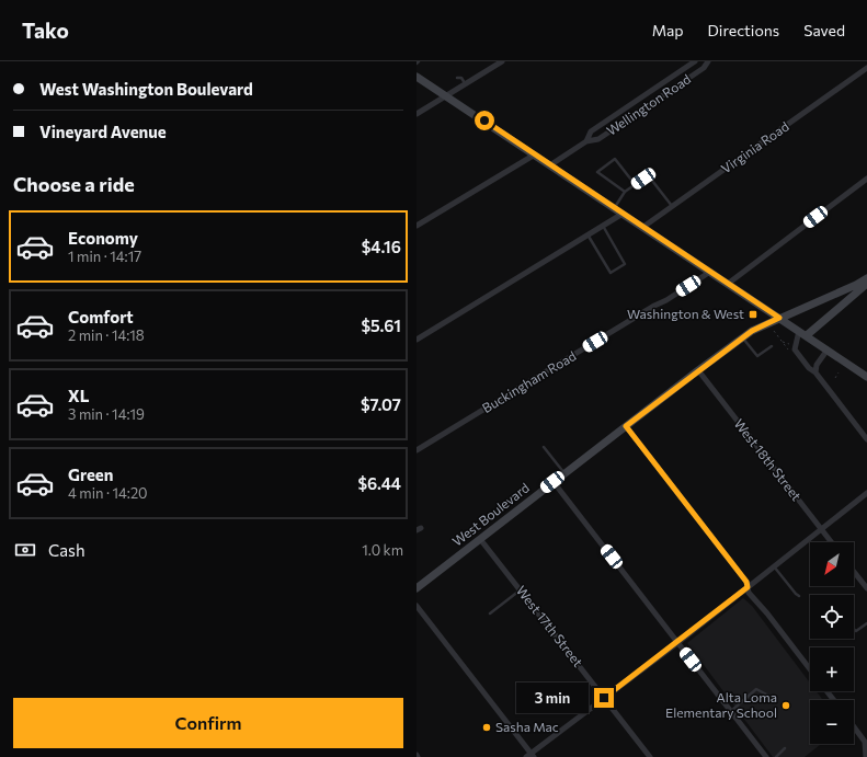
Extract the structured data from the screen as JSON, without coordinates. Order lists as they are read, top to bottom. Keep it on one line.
{"streets":{"street":["Wellington Road","Virginia Road","Buckingham Road","West 18th Street","West Boulevard","West 17th Street"]},"crossings":[["West 18th Street","West Boulevard"],["West Boulevard","West 17th Street"]],"places":{"transit":["Washington & West"],"other":["Alta Loma Elementary School","Sasha Mac"]},"north":"bottom left","page":{"header":"Tako","nav":["Map","Directions","Saved"],"banner":["West Washington Boulevard","Vineyard Avenue"],"heading":"Choose a ride","list":[{"name":"Economy","note":"1 min · 14:17","value":"$4.16"},{"name":"Comfort","note":"2 min · 14:18","value":"$5.61"},{"name":"XL","note":"3 min · 14:19","value":"$7.07"},{"name":"Green","note":"4 min · 14:20","value":"$6.44"}],"pay":["Cash","1.0 km"],"map_buttons":["+","−"],"bubble":"3 min","buttons":"Confirm"}}
